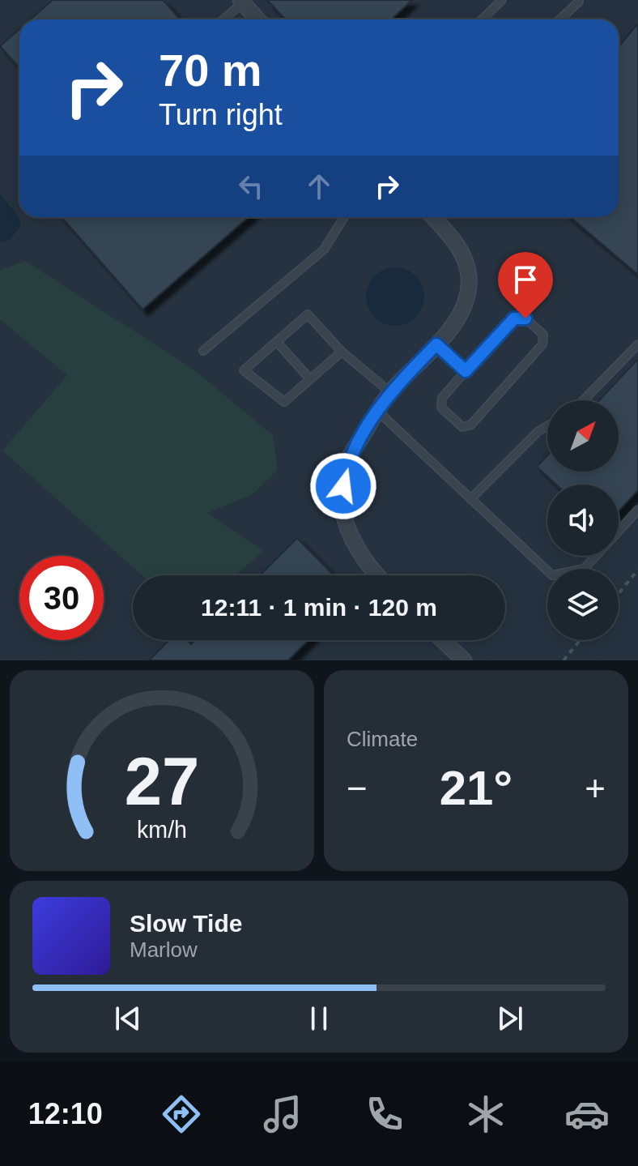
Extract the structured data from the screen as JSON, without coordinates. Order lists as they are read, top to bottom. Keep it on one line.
{"north":"top right","page":{"turn":["70 m","Turn right"],"limit":"30","trip":"12:11 · 1 min · 120 m","tile":"Climate","heat":["−","21°","+"],"song":["Slow Tide","Marlow"],"tabs":"12:10","gauge":["27","km/h"]}}
